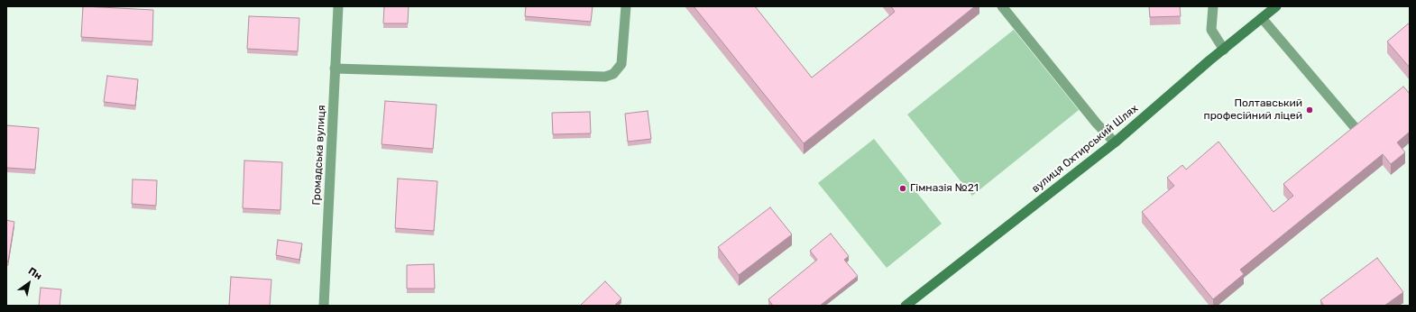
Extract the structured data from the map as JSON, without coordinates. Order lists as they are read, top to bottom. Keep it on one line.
{"streets":{"main road":["вулиця Охтирський Шлях"],"street":["Громадська вулиця"]},"places":["Полтавський професійний ліцей","Гімназія №21"],"north":"top right"}
